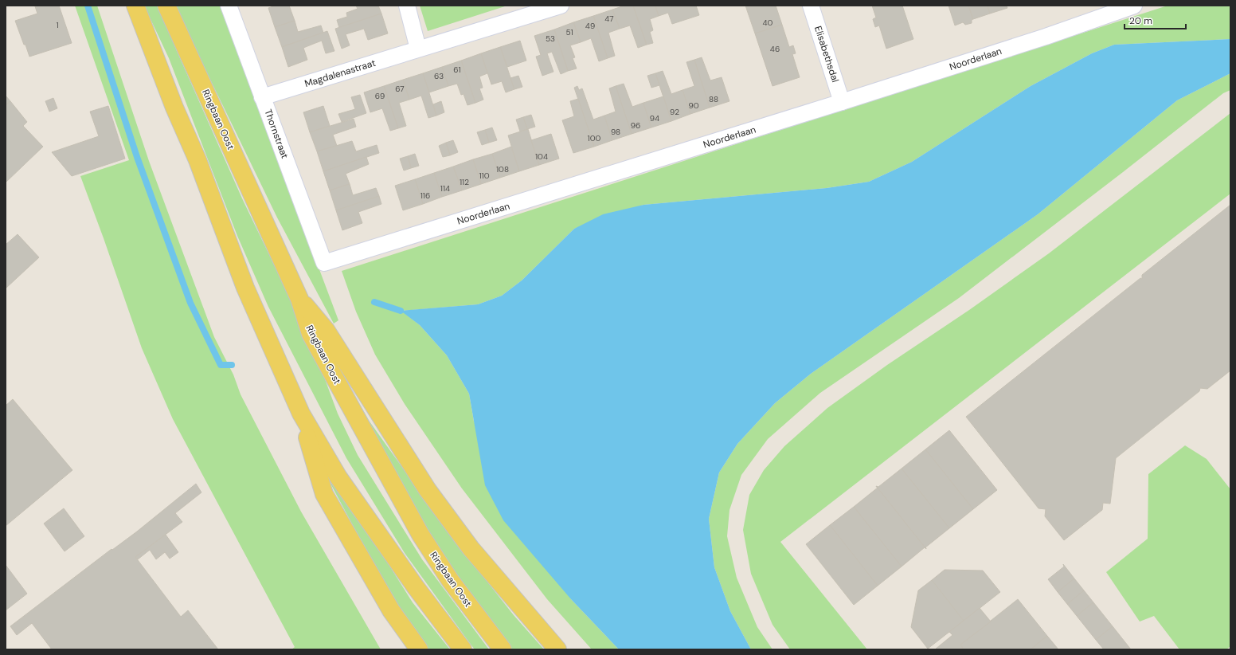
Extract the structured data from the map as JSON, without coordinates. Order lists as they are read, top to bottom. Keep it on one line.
{"streets":{"main road":["Ringbaan Oost"],"street":["Elisabethsdal","Noorderlaan","Magdalenastraat","Thornstraat"]},"crossings":[["Elisabethsdal","Noorderlaan"],["Noorderlaan","Thornstraat"],["Magdalenastraat","Thornstraat"]],"house_numbers":["47","40","1","49","51","53","46","61","63","67","69","88","90","92","94","96","98","100","104","108","110","112","114","116"],"scale_bar":"20 m"}
